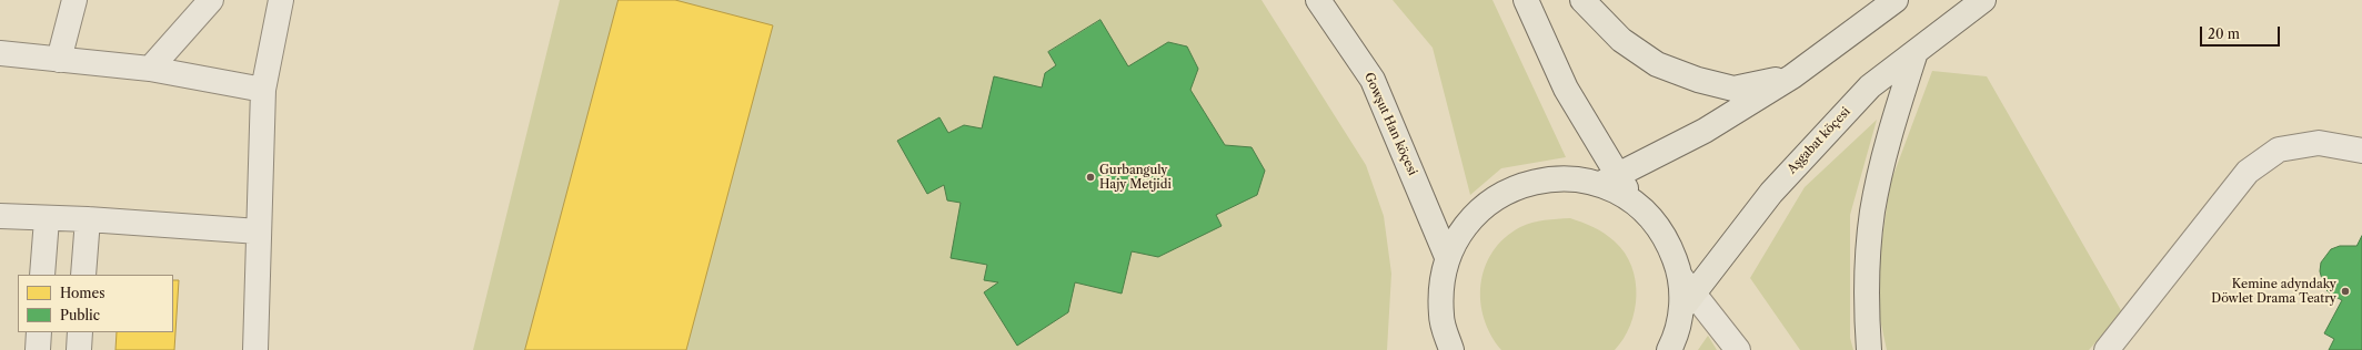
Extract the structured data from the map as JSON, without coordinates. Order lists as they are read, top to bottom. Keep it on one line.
{"streets":{"main road":["Gowşut Han köçesi","Aşgabat köçesi"]},"places":["Gurbanguly Hajy Metjidi","Kemine adyndaky Döwlet Drama Teatry"],"legend":["Homes","Public"],"scale_bar":"20 m"}
